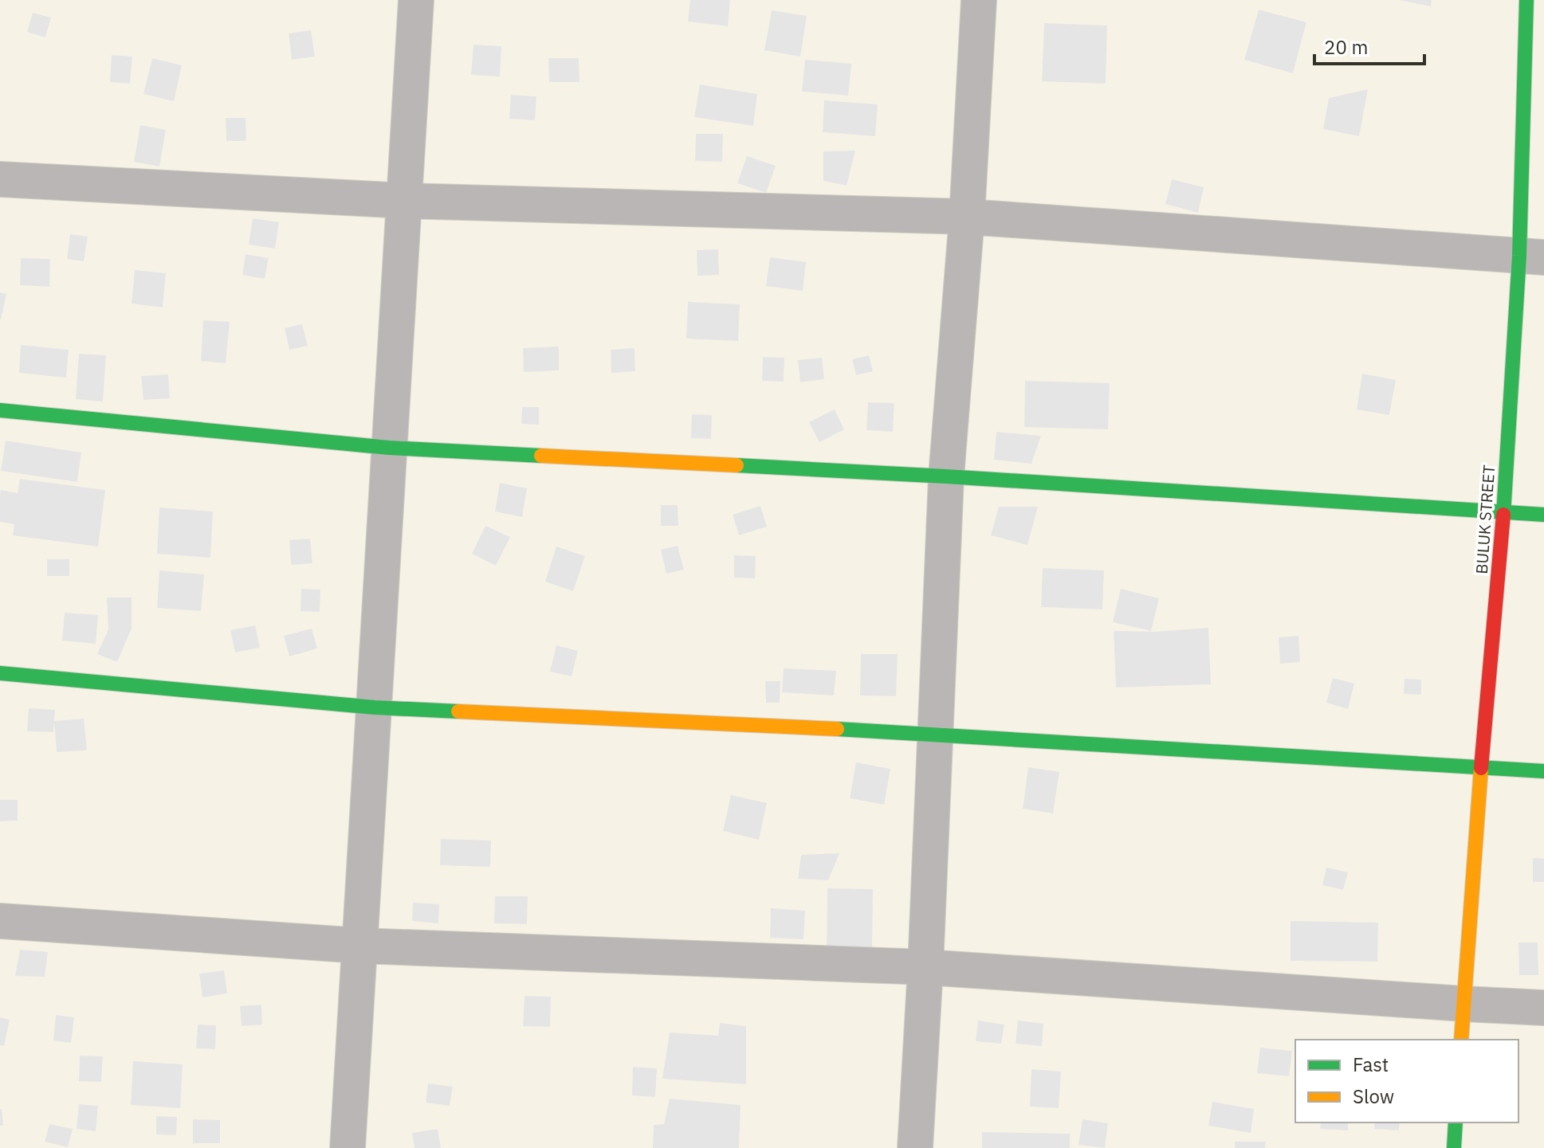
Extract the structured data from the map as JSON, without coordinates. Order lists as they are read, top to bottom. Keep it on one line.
{"streets":{"street":["BULUK STREET"]},"legend":["Fast","Slow"],"scale_bar":"20 m"}
